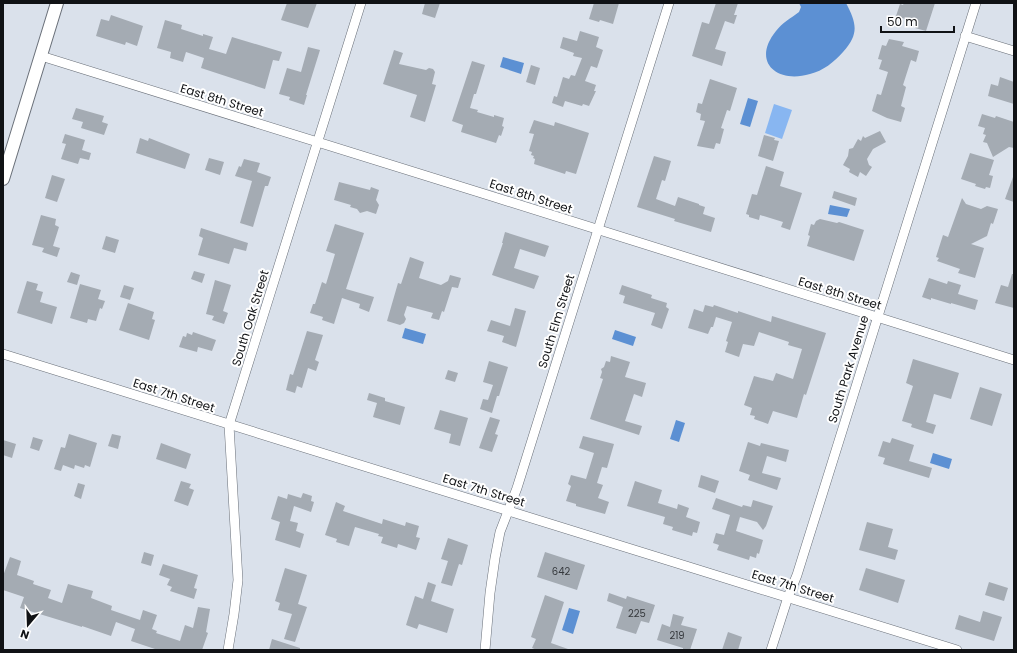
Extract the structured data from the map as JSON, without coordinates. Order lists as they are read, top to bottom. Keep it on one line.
{"streets":{"street":["East 8th Street","South Oak Street","South Elm Street","South Park Avenue","East 7th Street"]},"crossings":[["East 8th Street","South Oak Street"],["East 8th Street","South Elm Street"],["East 8th Street","South Park Avenue"],["South Oak Street","East 7th Street"],["South Elm Street","East 7th Street"],["South Park Avenue","East 7th Street"]],"house_numbers":["642","225","219"],"scale_bar":"50 m","north":"bottom"}
